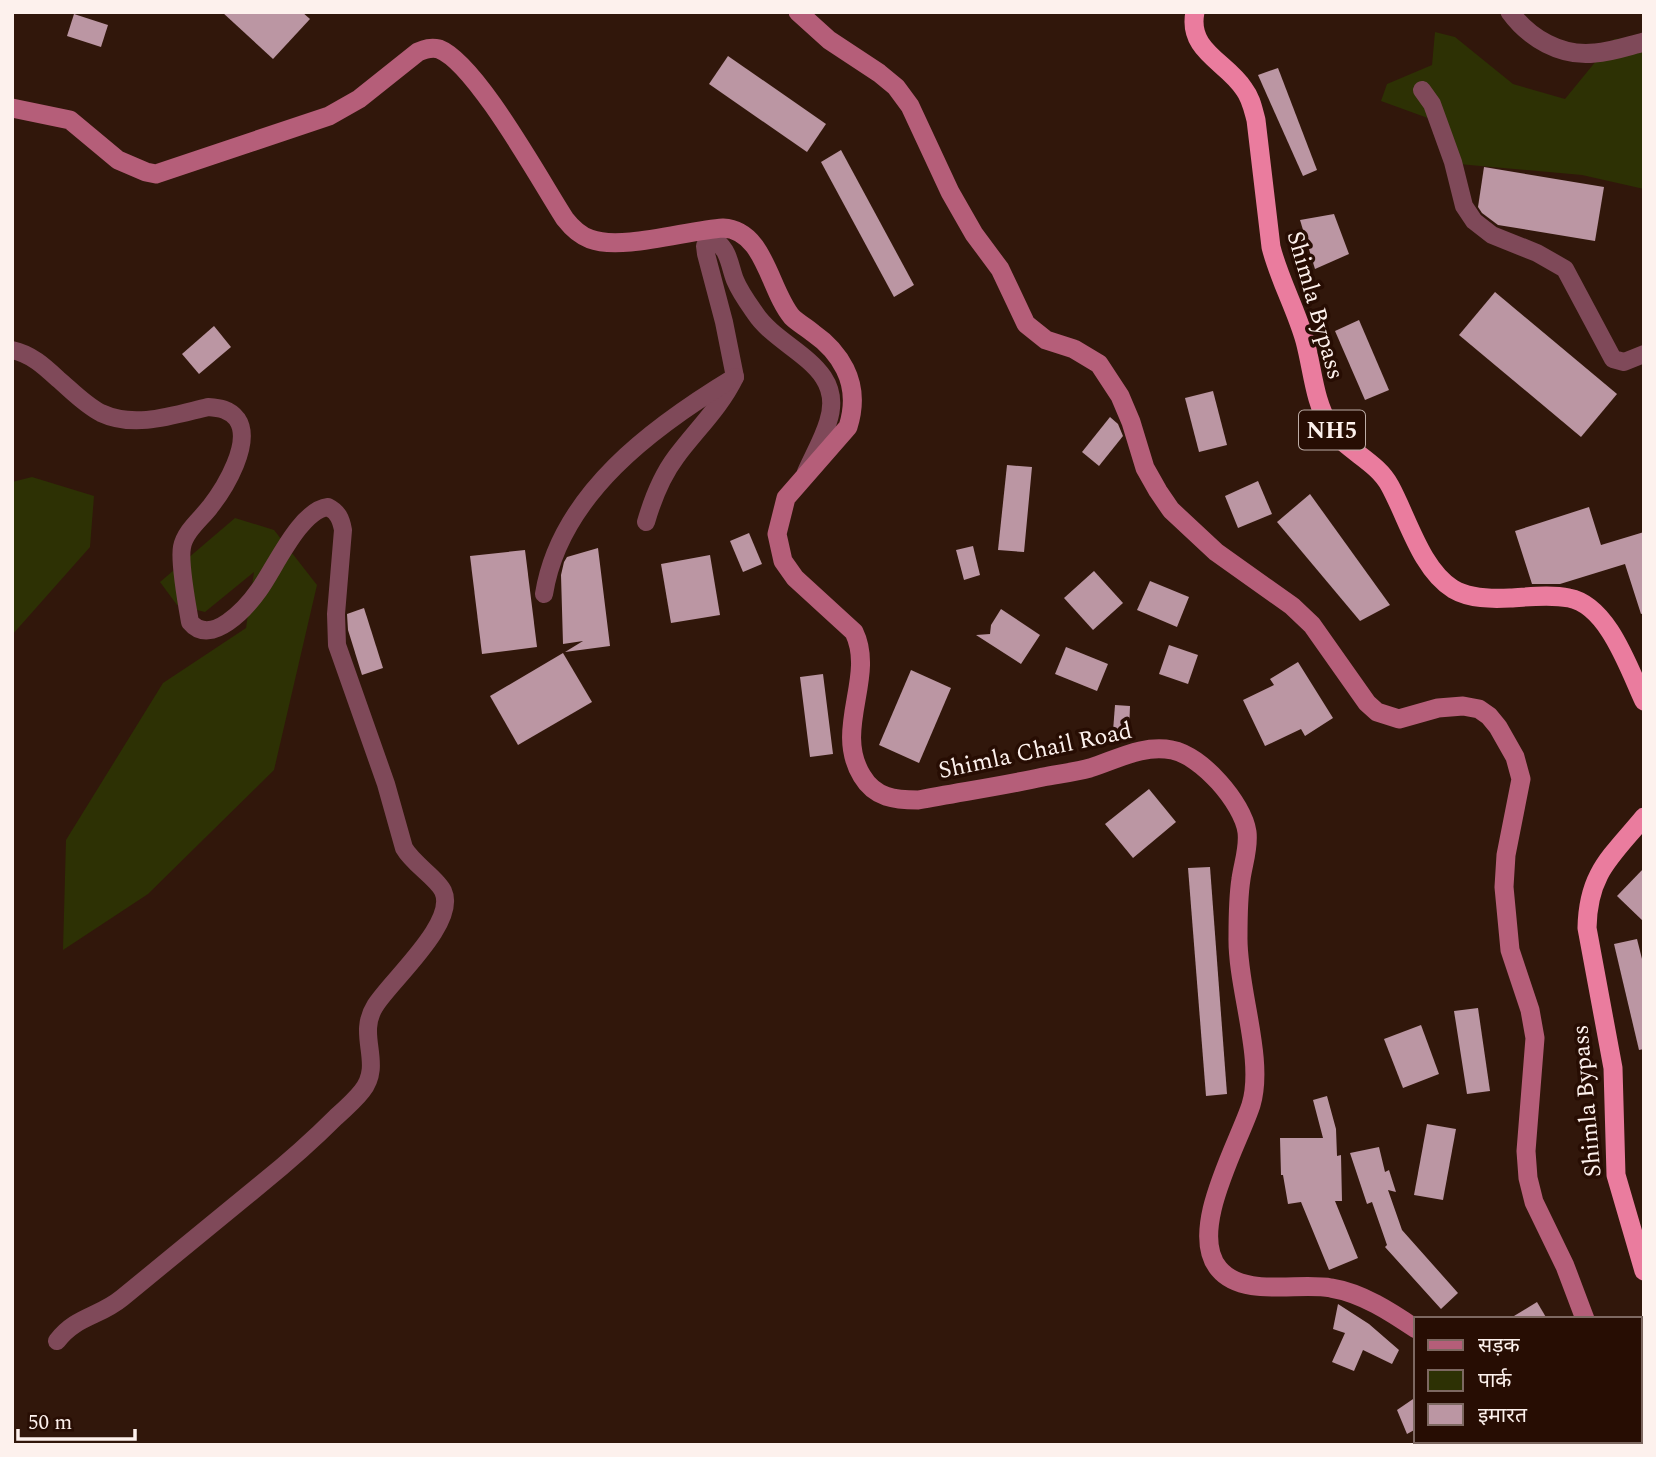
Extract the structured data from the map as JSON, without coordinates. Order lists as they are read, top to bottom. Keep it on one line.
{"streets":{"highway":["Shimla Bypass","NH5"],"main road":["Shimla Chail Road"]},"legend":["सड़क","पार्क","इमारत"],"scale_bar":"50 m"}
